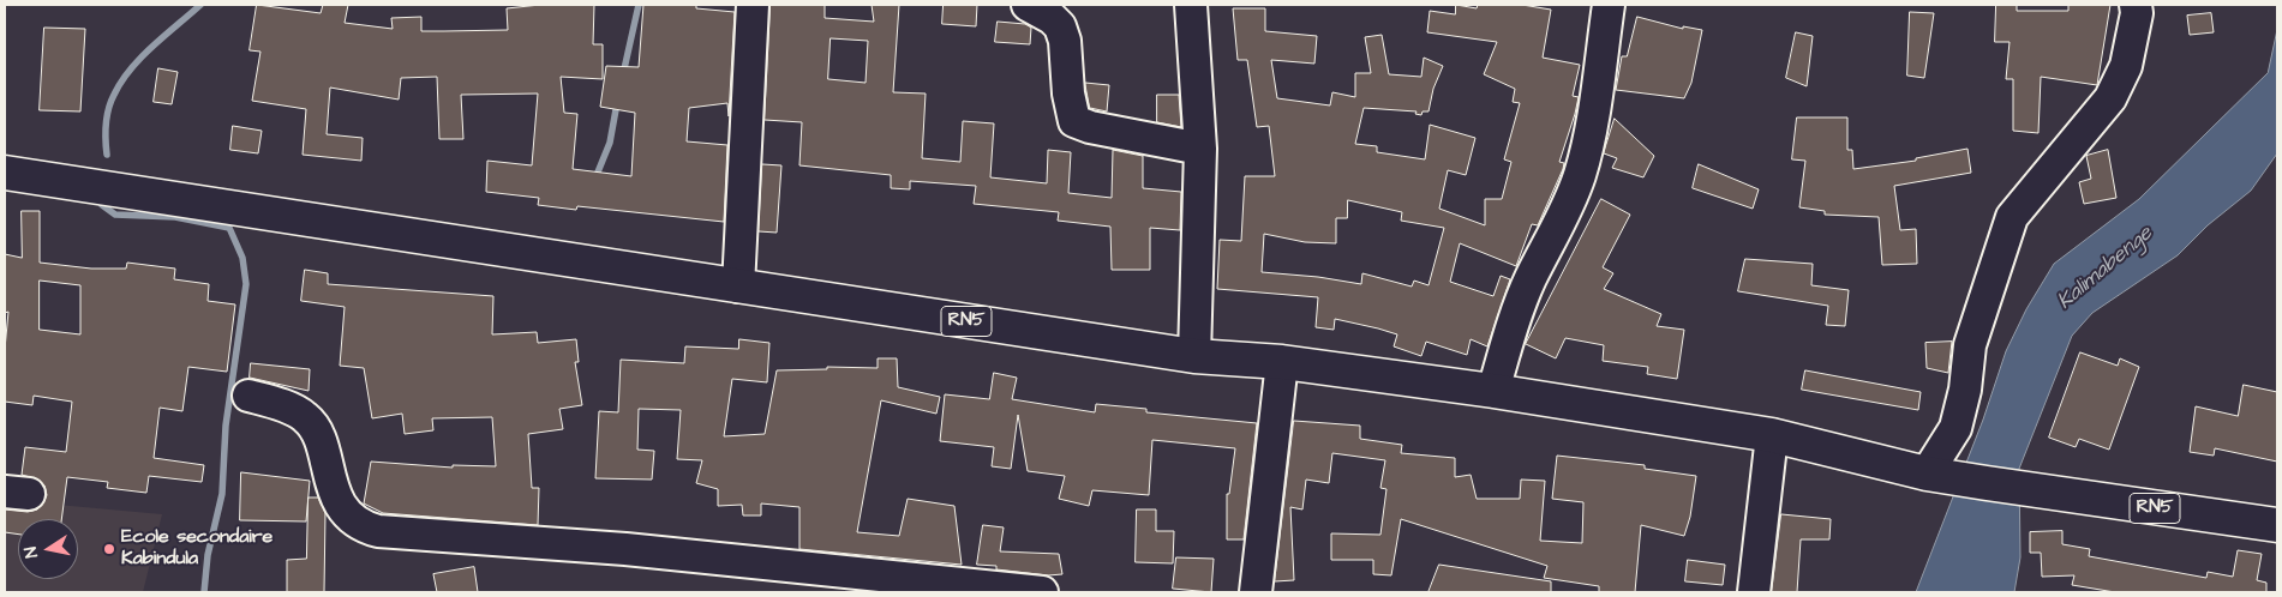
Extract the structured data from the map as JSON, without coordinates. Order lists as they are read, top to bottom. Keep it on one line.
{"streets":{"highway":["RN5"]},"water":["Kalimabenge"],"places":["Ecole secondaire Kabindula"],"north":"left"}
